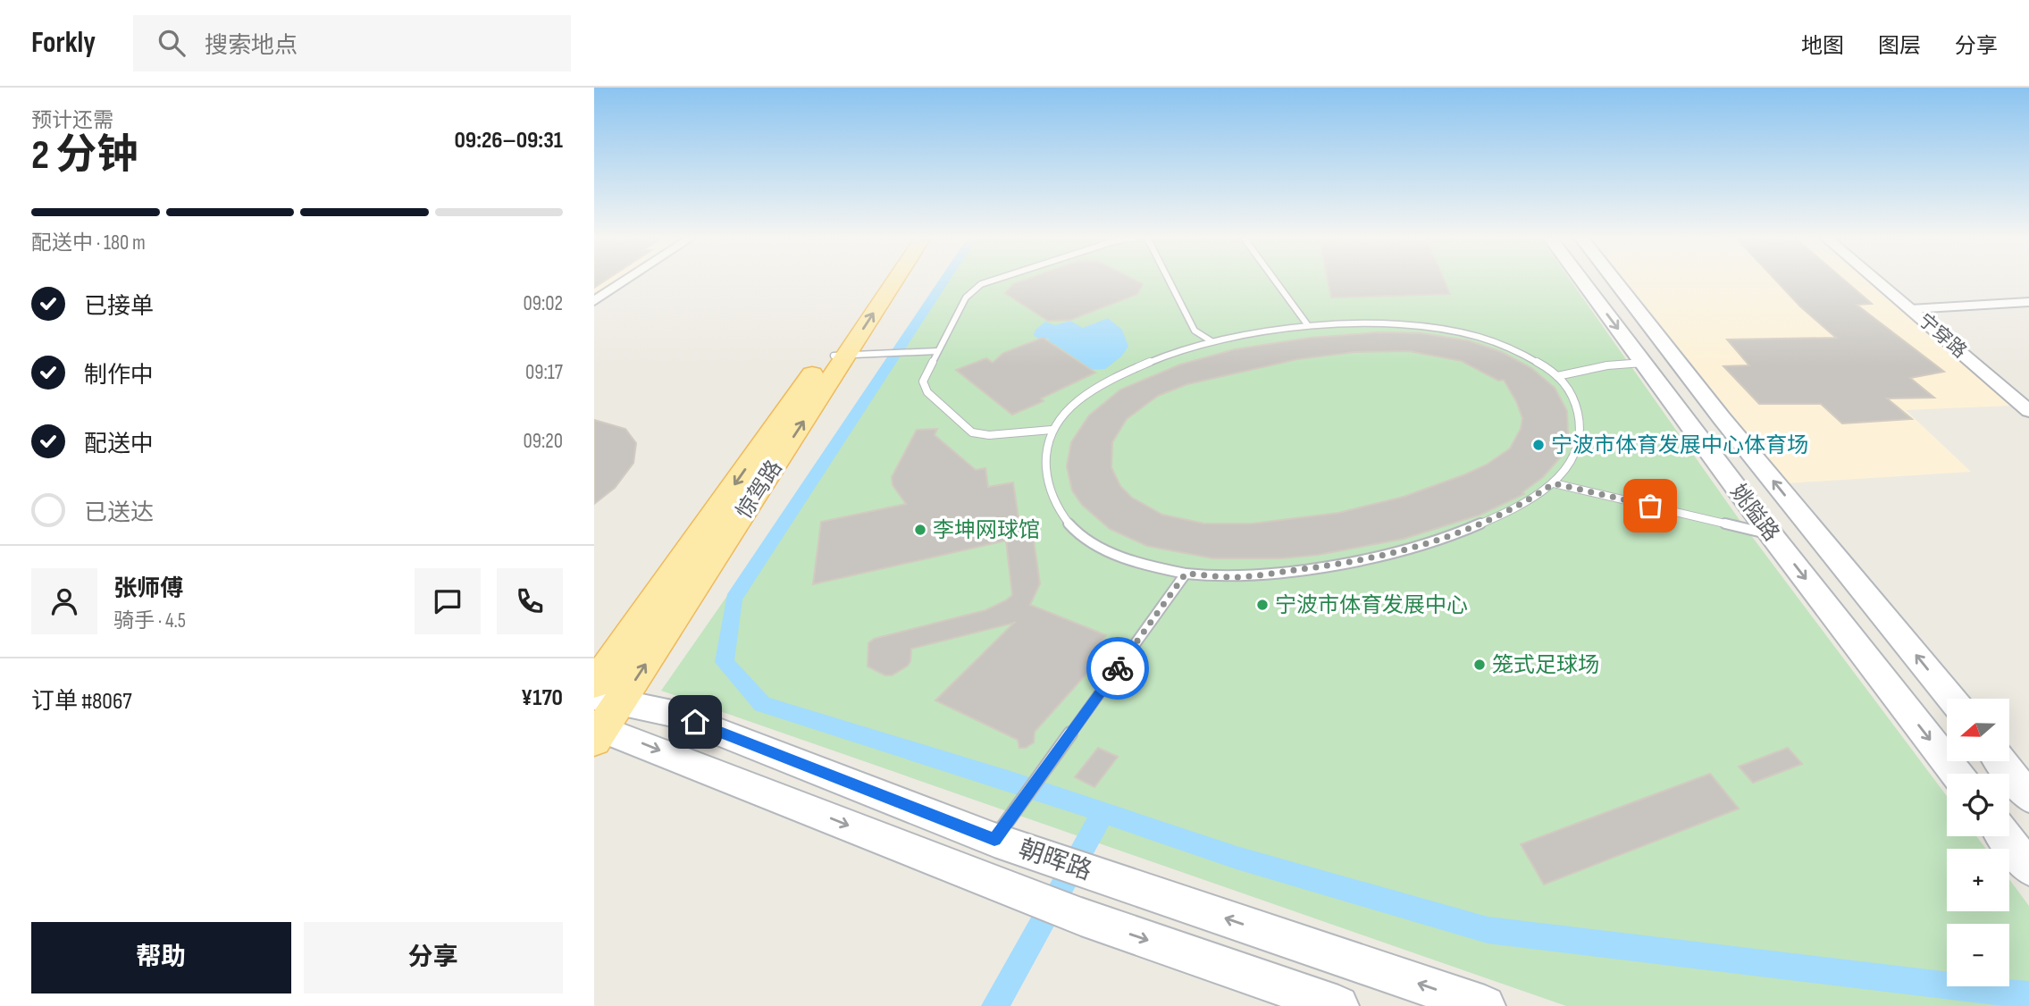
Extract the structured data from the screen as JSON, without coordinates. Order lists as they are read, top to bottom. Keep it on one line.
{"streets":{"main road":["惊驾路","姚隘路","朝晖路"],"street":["宁穿路"]},"crossings":[["惊驾路","朝晖路"]],"places":["宁波市体育发展中心体育场","李坤网球馆","宁波市体育发展中心","笼式足球场"],"north":"left","page":{"header":"Forkly","search":"搜索地点","nav":["地图","图层","分享"],"heading":["2 分钟","预计还需","09:26–09:31"],"panel":["张师傅","骑手 · 4.5","订单 #8067","¥170"],"bar":"配送中 · 180 m","list":[["已接单","09:02"],["制作中","09:17"],["配送中","09:20"],"已送达"],"map_buttons":["+","−"],"buttons":["帮助","分享"]}}
